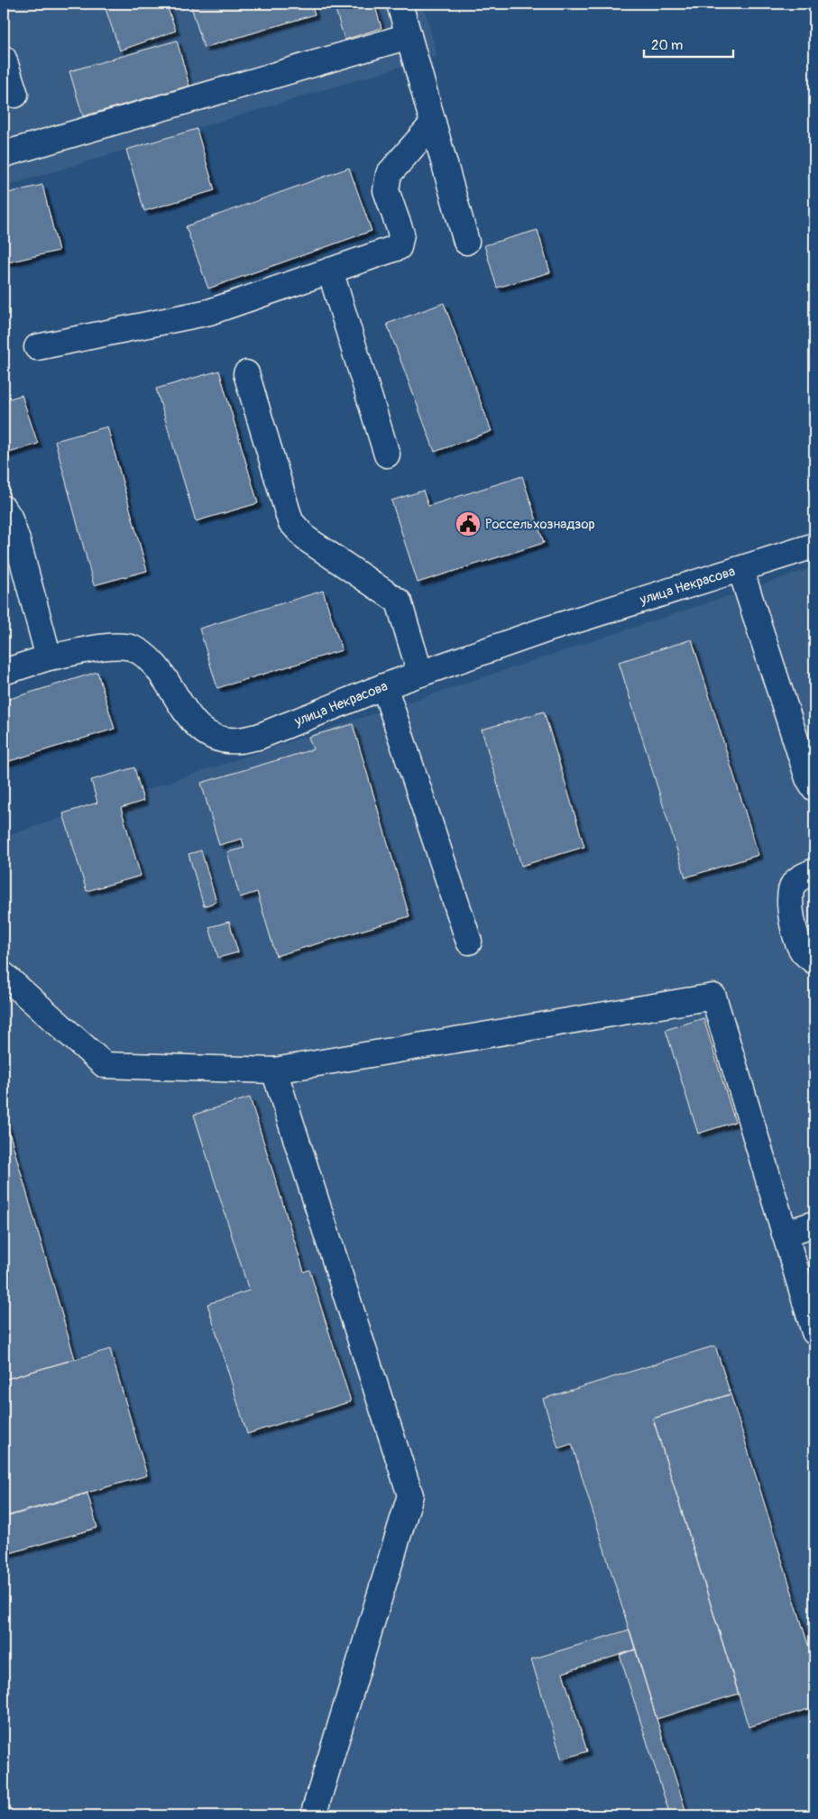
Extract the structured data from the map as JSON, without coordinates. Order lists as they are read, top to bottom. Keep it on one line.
{"streets":{"street":["улица Некрасова"]},"places":{"public building":["Россельхознадзор"]},"scale_bar":"20 m"}
